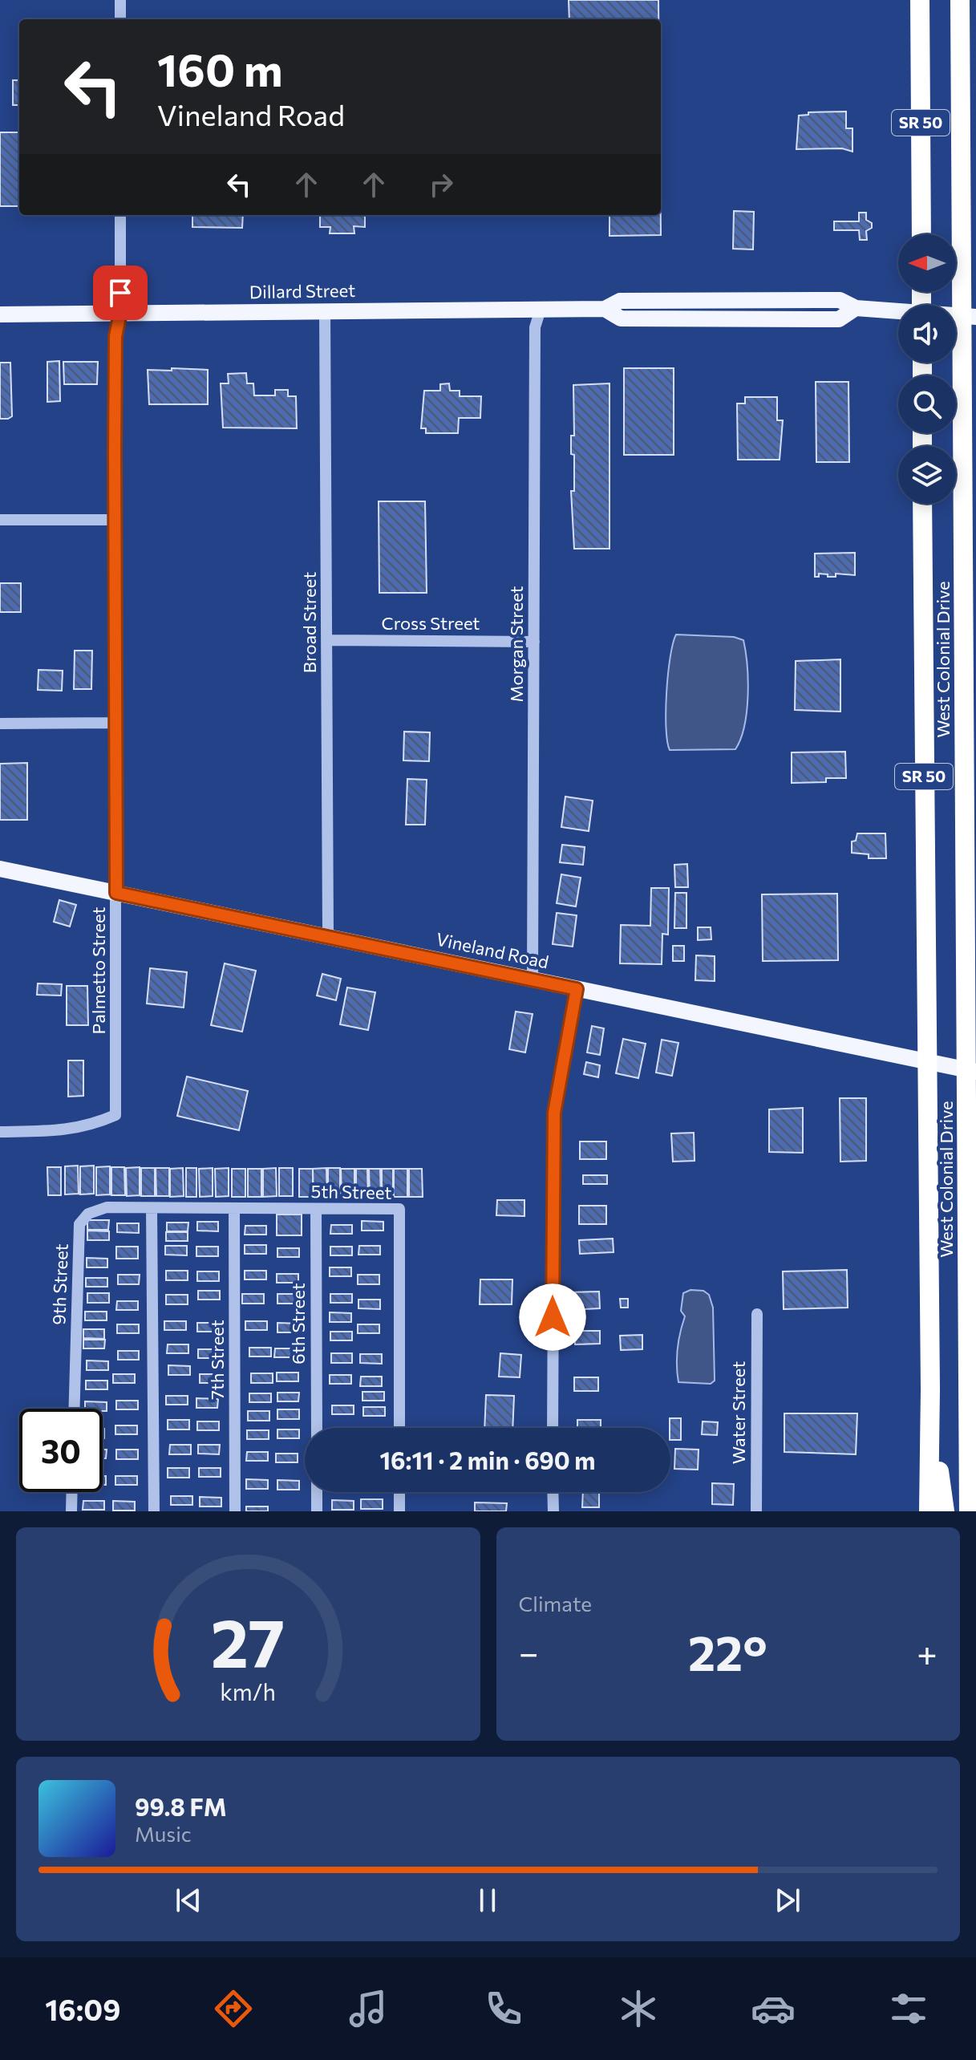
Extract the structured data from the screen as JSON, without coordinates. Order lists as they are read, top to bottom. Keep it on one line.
{"streets":{"highway":["SR 50","West Colonial Drive"],"main road":["Dillard Street","Vineland Road"],"street":["Broad Street","Cross Street","Morgan Street","Palmetto Street","5th Street","9th Street","6th Street","7th Street","Water Street"]},"crossings":[["Dillard Street","Broad Street"],["Dillard Street","Morgan Street"],["Dillard Street","Palmetto Street"],["Broad Street","Cross Street"],["Broad Street","Vineland Road"],["Cross Street","Morgan Street"],["Morgan Street","Vineland Road"],["West Colonial Drive","Vineland Road"],["Vineland Road","Palmetto Street"],["5th Street","9th Street"],["5th Street","6th Street"],["5th Street","7th Street"]],"north":"left","page":{"turn":["160 m","Vineland Road"],"limit":"30","trip":"16:11 · 2 min · 690 m","tile":"Climate","heat":["−","22°","+"],"song":["99.8 FM","Music"],"tabs":"16:09","gauge":["27","km/h"]}}
